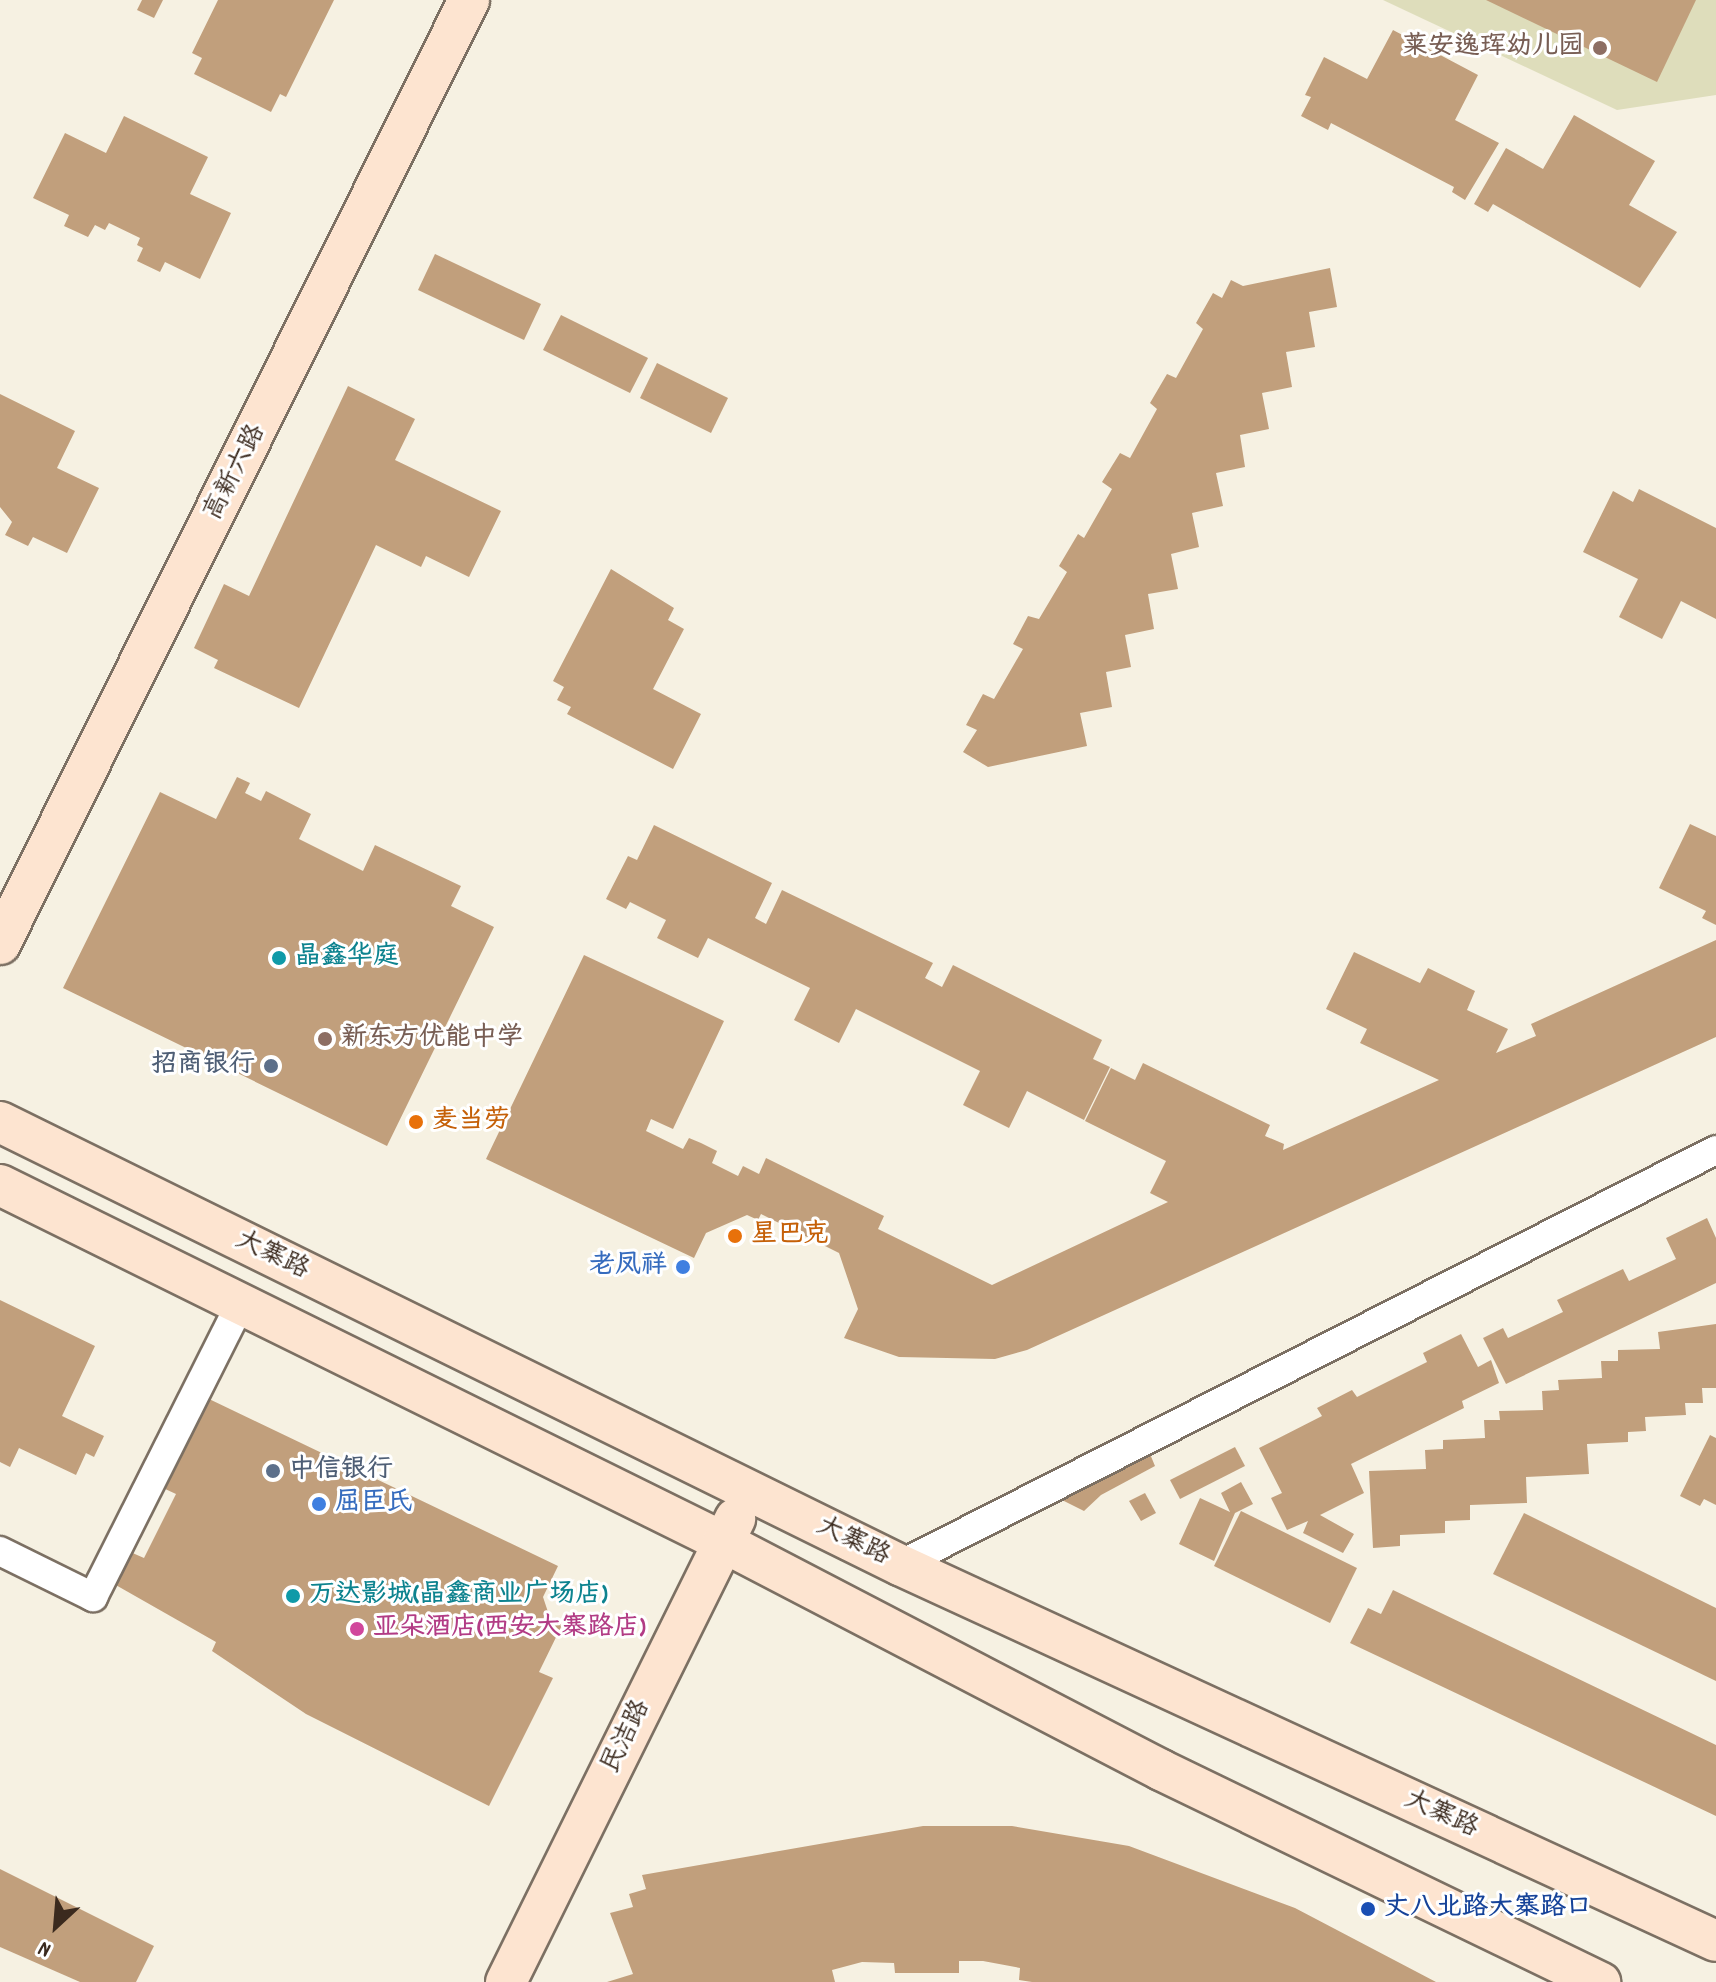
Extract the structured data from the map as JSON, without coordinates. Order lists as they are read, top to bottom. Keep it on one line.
{"streets":{"main road":["高新六路","大寨路","民洁路"]},"crossings":[["大寨路","民洁路"]],"places":["莱安逸珲幼儿园","晶鑫华庭","新东方优能中学","招商银行","麦当劳","星巴克","老凤祥","中信银行","屈臣氏","万达影城(晶鑫商业广场店)","亚朵酒店(西安大寨路店)","丈八北路大寨路口"],"north":"bottom left"}
